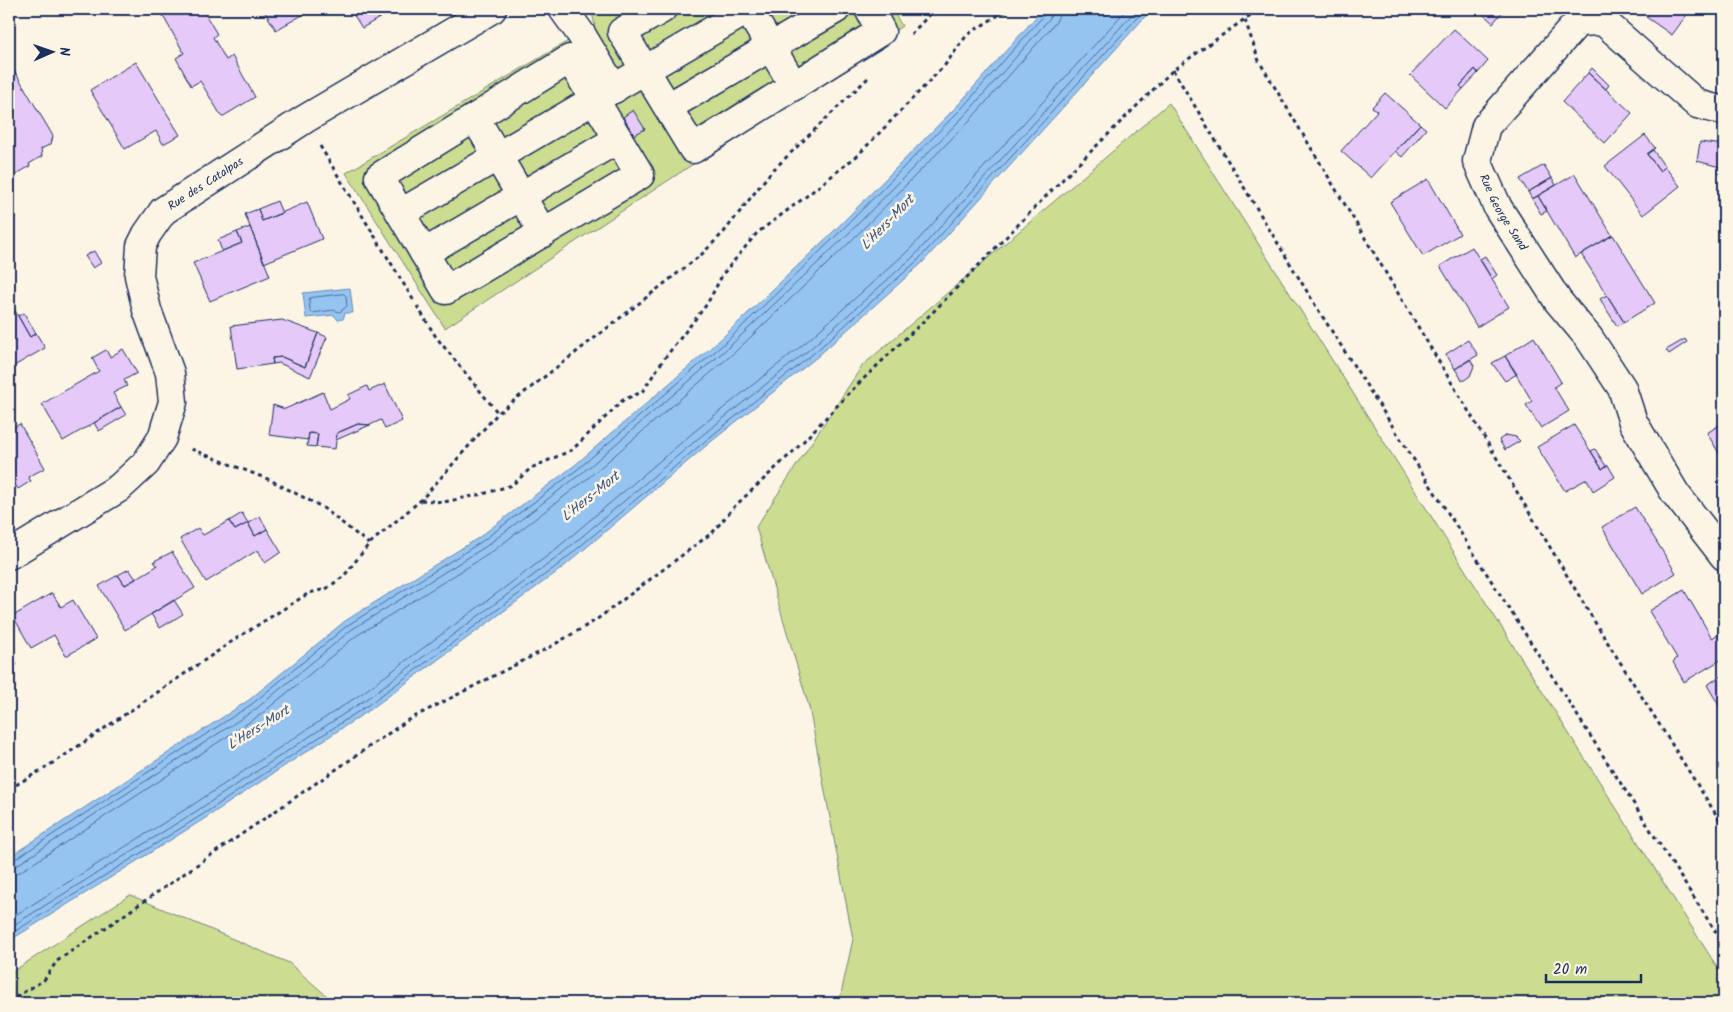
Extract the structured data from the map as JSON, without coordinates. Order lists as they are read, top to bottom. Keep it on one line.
{"streets":{"street":["Rue des Catalpas","Rue George Sand"]},"water":["L'Hers-Mort"],"scale_bar":"20 m","north":"right"}
